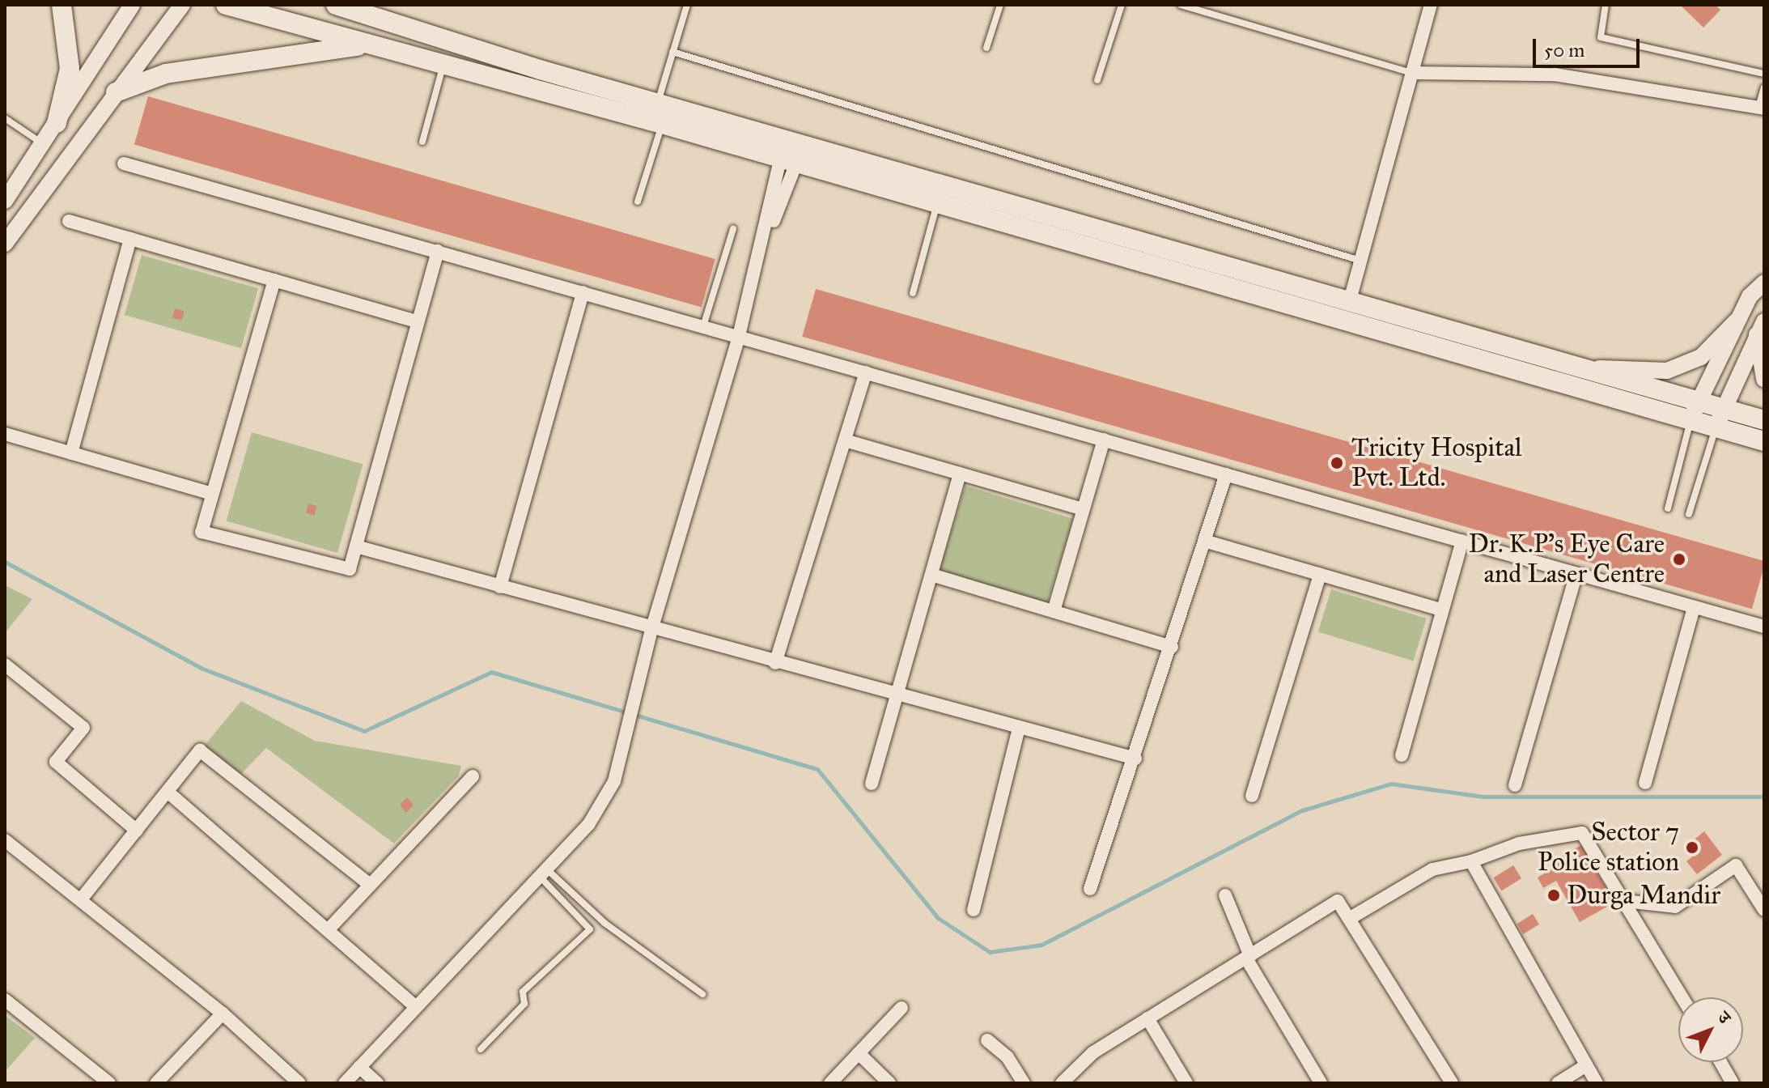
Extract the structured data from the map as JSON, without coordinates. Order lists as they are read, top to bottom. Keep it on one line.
{"places":["Tricity Hospital Pvt. Ltd.","Dr. K.P's Eye Care and Laser Centre","Sector 7 Police station","Durga Mandir"],"scale_bar":"50 m","north":"top right"}
